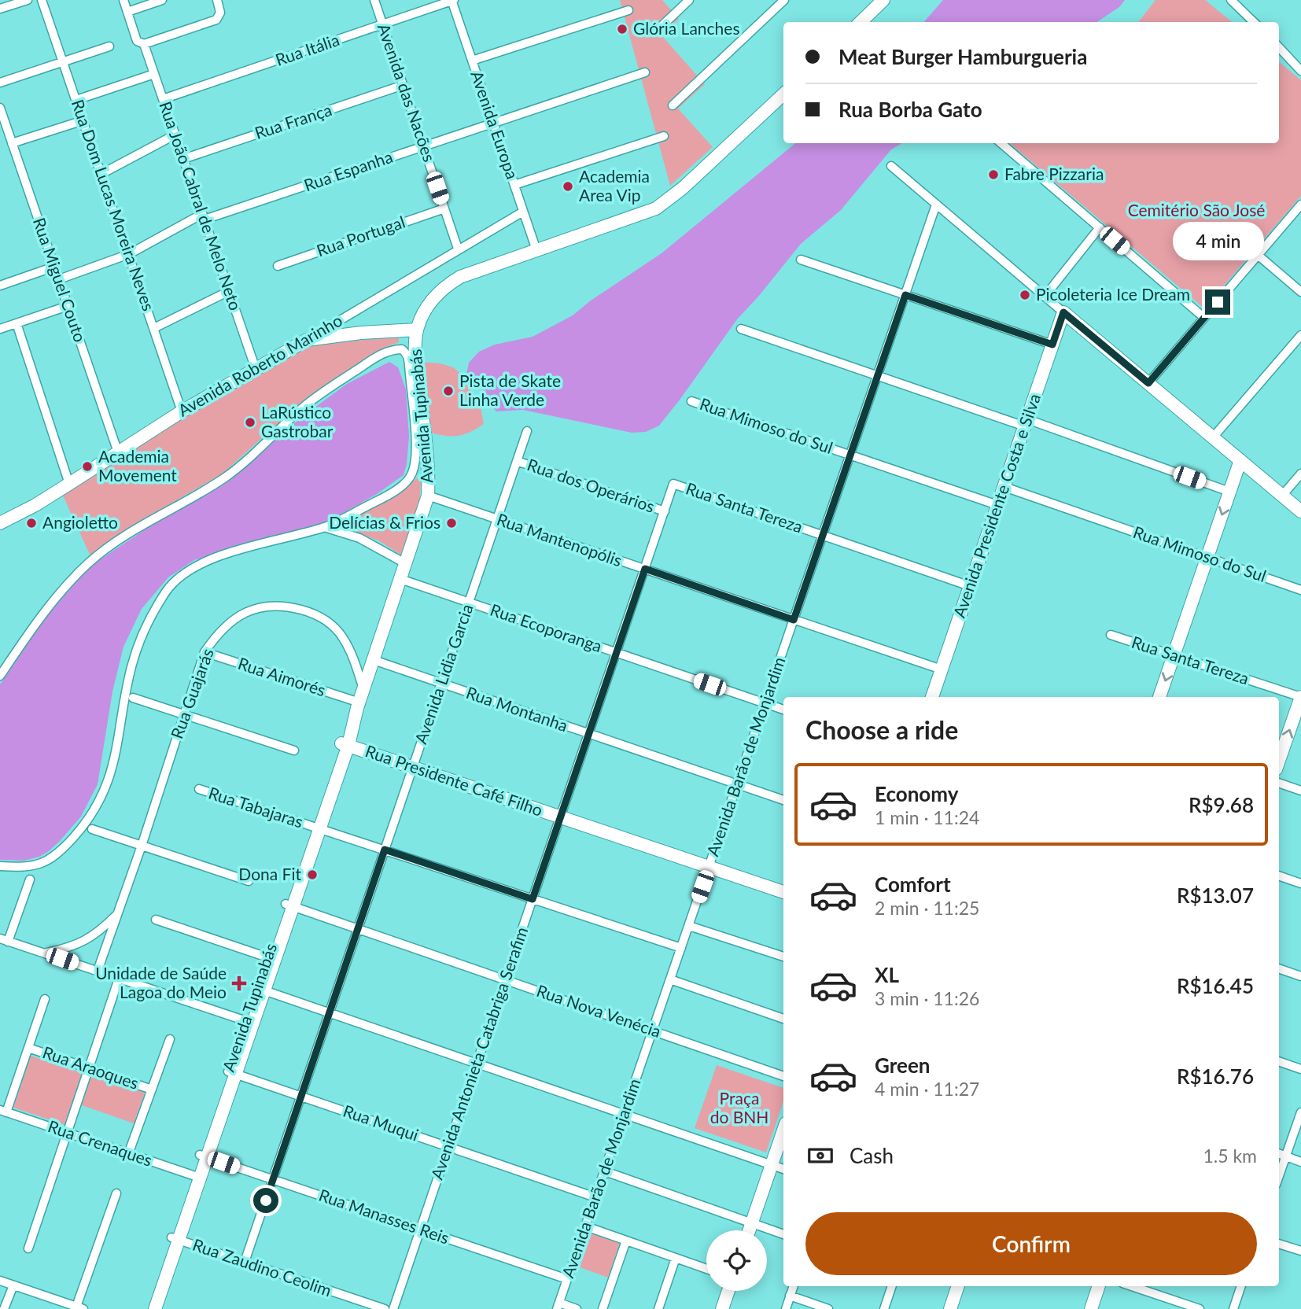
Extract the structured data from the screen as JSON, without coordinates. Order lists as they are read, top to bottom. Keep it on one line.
{"streets":{"main road":["Avenida Roberto Marinho","Avenida Tupinabás","Avenida Presidente Costa e Silva","Rua Presidente Café Filho"],"street":["Rua Itália","Avenida das Nacões","Rua França","Avenida Europa","Rua Espanha","Rua Dom Lucas Moreira Neves","Rua João Cabral de Melo Neto","Rua Portugal","Rua Miguel Couto","Rua Mimoso do Sul","Rua dos Operários","Rua Santa Tereza","Rua Mantenopólis","Rua Ecoporanga","Avenida Lidia Garcia","Rua Aimorés","Rua Guajarás","Rua Montanha","Avenida Barão de Monjardim","Rua Tabajaras","Rua Nova Venécia","Avenida Antonieta Catabriga Serafim","Rua Araoques","Rua Muqui","Rua Crenaques","Rua Manasses Reis","Rua Zaudino Ceolim"]},"crossings":[["Rua Itália","Avenida das Nacões"],["Rua Itália","Avenida Europa"],["Rua Itália","Rua João Cabral de Melo Neto"],["Avenida das Nacões","Rua França"],["Avenida das Nacões","Rua Espanha"],["Avenida das Nacões","Rua Portugal"],["Avenida das Nacões","Avenida Roberto Marinho"],["Rua França","Rua João Cabral de Melo Neto"],["Avenida Europa","Rua Espanha"],["Avenida Europa","Avenida Roberto Marinho"],["Avenida Europa","Avenida Tupinabás"],["Rua Espanha","Rua Dom Lucas Moreira Neves"],["Rua Espanha","Rua João Cabral de Melo Neto"],["Rua Espanha","Rua Miguel Couto"],["Rua Dom Lucas Moreira Neves","Avenida Roberto Marinho"],["Rua João Cabral de Melo Neto","Avenida Roberto Marinho"],["Rua Miguel Couto","Avenida Roberto Marinho"],["Avenida Tupinabás","Rua Mantenopólis"],["Avenida Tupinabás","Rua Ecoporanga"],["Avenida Tupinabás","Rua Aimorés"],["Avenida Tupinabás","Rua Guajarás"],["Avenida Tupinabás","Rua Montanha"],["Avenida Tupinabás","Rua Presidente Café Filho"],["Avenida Tupinabás","Rua Tabajaras"],["Avenida Tupinabás","Rua Nova Venécia"],["Avenida Tupinabás","Rua Muqui"],["Avenida Tupinabás","Rua Crenaques"],["Avenida Tupinabás","Rua Manasses Reis"],["Avenida Tupinabás","Rua Zaudino Ceolim"],["Rua Mimoso do Sul","Avenida Presidente Costa e Silva"],["Rua Mimoso do Sul","Avenida Barão de Monjardim"],["Rua dos Operários","Avenida Lidia Garcia"],["Rua dos Operários","Avenida Antonieta Catabriga Serafim"],["Avenida Presidente Costa e Silva","Rua Santa Tereza"],["Avenida Presidente Costa e Silva","Rua Mantenopólis"],["Rua Santa Tereza","Avenida Barão de Monjardim"],["Rua Santa Tereza","Avenida Antonieta Catabriga Serafim"],["Rua Mantenopólis","Avenida Lidia Garcia"],["Rua Mantenopólis","Avenida Barão de Monjardim"],["Rua Mantenopólis","Avenida Antonieta Catabriga Serafim"],["Rua Ecoporanga","Avenida Lidia Garcia"],["Rua Ecoporanga","Avenida Barão de Monjardim"],["Rua Ecoporanga","Avenida Antonieta Catabriga Serafim"],["Avenida Lidia Garcia","Rua Montanha"],["Avenida Lidia Garcia","Rua Presidente Café Filho"],["Avenida Lidia Garcia","Rua Tabajaras"],["Avenida Lidia Garcia","Rua Nova Venécia"],["Avenida Lidia Garcia","Rua Muqui"],["Avenida Lidia Garcia","Rua Manasses Reis"],["Avenida Lidia Garcia","Rua Zaudino Ceolim"],["Rua Aimorés","Rua Guajarás"],["Rua Montanha","Avenida Barão de Monjardim"],["Rua Montanha","Avenida Antonieta Catabriga Serafim"],["Avenida Barão de Monjardim","Rua Presidente Café Filho"],["Avenida Barão de Monjardim","Rua Tabajaras"],["Avenida Barão de Monjardim","Rua Nova Venécia"],["Avenida Barão de Monjardim","Rua Muqui"],["Avenida Barão de Monjardim","Rua Manasses Reis"],["Rua Presidente Café Filho","Avenida Antonieta Catabriga Serafim"],["Rua Tabajaras","Avenida Antonieta Catabriga Serafim"],["Rua Nova Venécia","Avenida Antonieta Catabriga Serafim"],["Avenida Antonieta Catabriga Serafim","Rua Muqui"],["Avenida Antonieta Catabriga Serafim","Rua Manasses Reis"]],"parks":["Cemitério São José","Praça do BNH"],"places":{"other":["Glória Lanches","Fabre Pizzaria","Academia Area Vip","Picoleteria Ice Dream","Pista de Skate Linha Verde","LaRústico Gastrobar","Academia Movement","Angioletto","Delícias & Frios","Dona Fit"],"health":["Unidade de Saúde Lagoa do Meio"]},"page":{"banner":["Meat Burger Hamburgueria","Rua Borba Gato"],"bubble":"4 min","heading":"Choose a ride","list":[{"name":"Economy","note":"1 min · 11:24","value":"R$9.68"},{"name":"Comfort","note":"2 min · 11:25","value":"R$13.07"},{"name":"XL","note":"3 min · 11:26","value":"R$16.45"},{"name":"Green","note":"4 min · 11:27","value":"R$16.76"}],"pay":["Cash","1.5 km"],"buttons":"Confirm"}}
